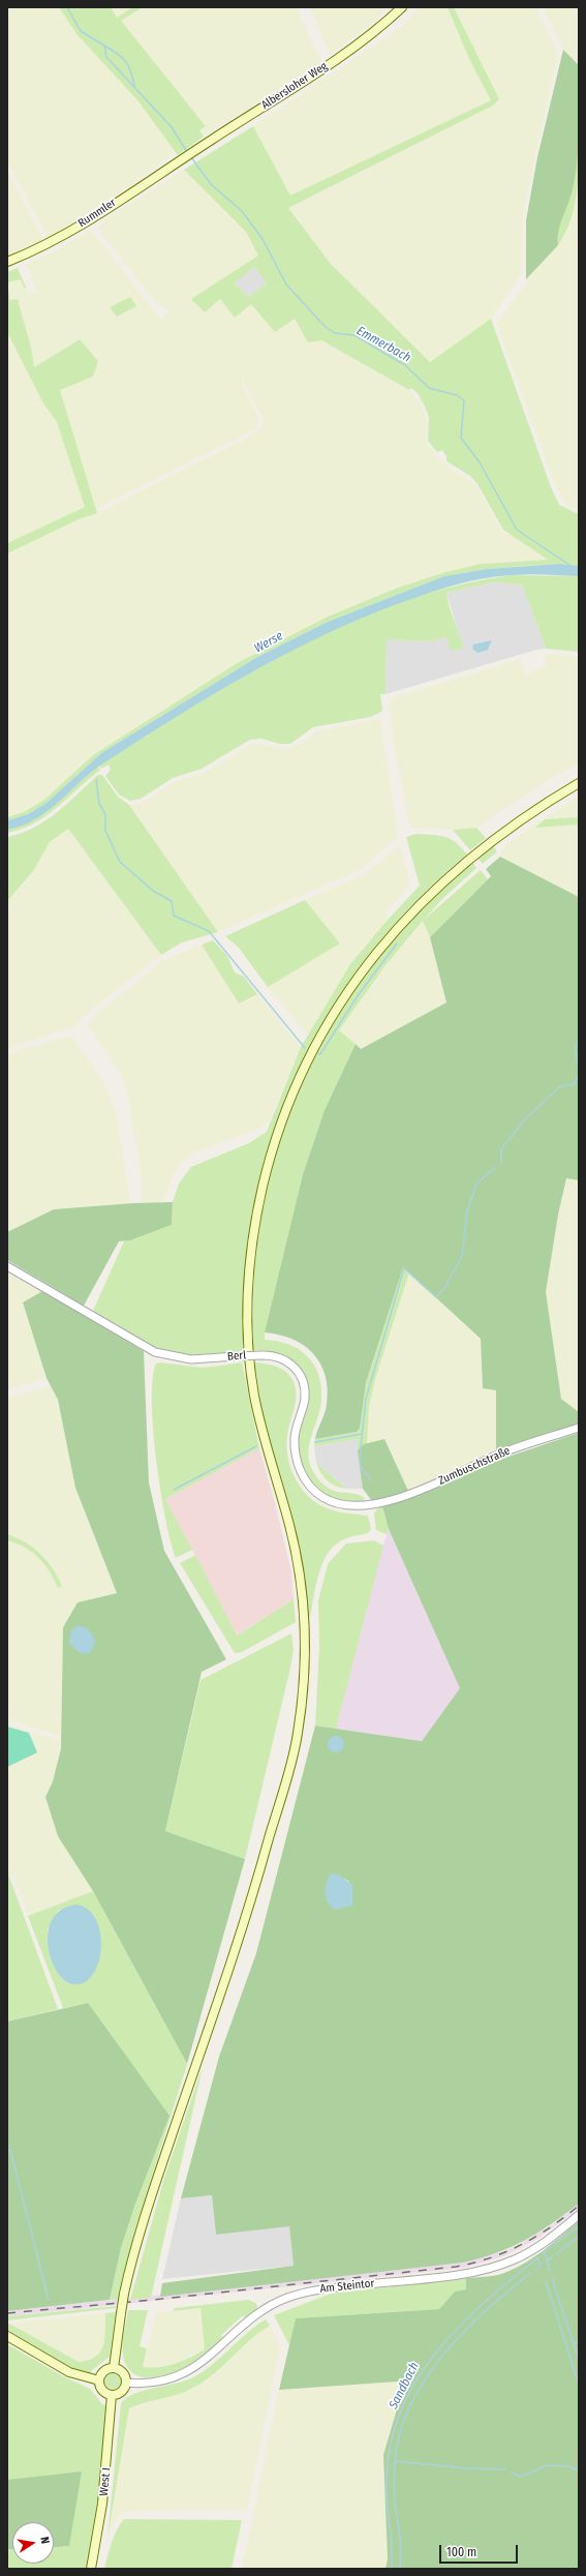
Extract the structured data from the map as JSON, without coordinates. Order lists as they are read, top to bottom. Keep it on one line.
{"streets":{"main road":["Albersloher Weg","Rummler","West I"],"street":["Berl","Zumbuschstraße","Am Steintor"]},"crossings":[["Albersloher Weg","Rummler"],["Berl","Zumbuschstraße"],["Am Steintor","West I"]],"water":["Emmerbach","Werse","Sandbach"],"scale_bar":"100 m","north":"right"}
